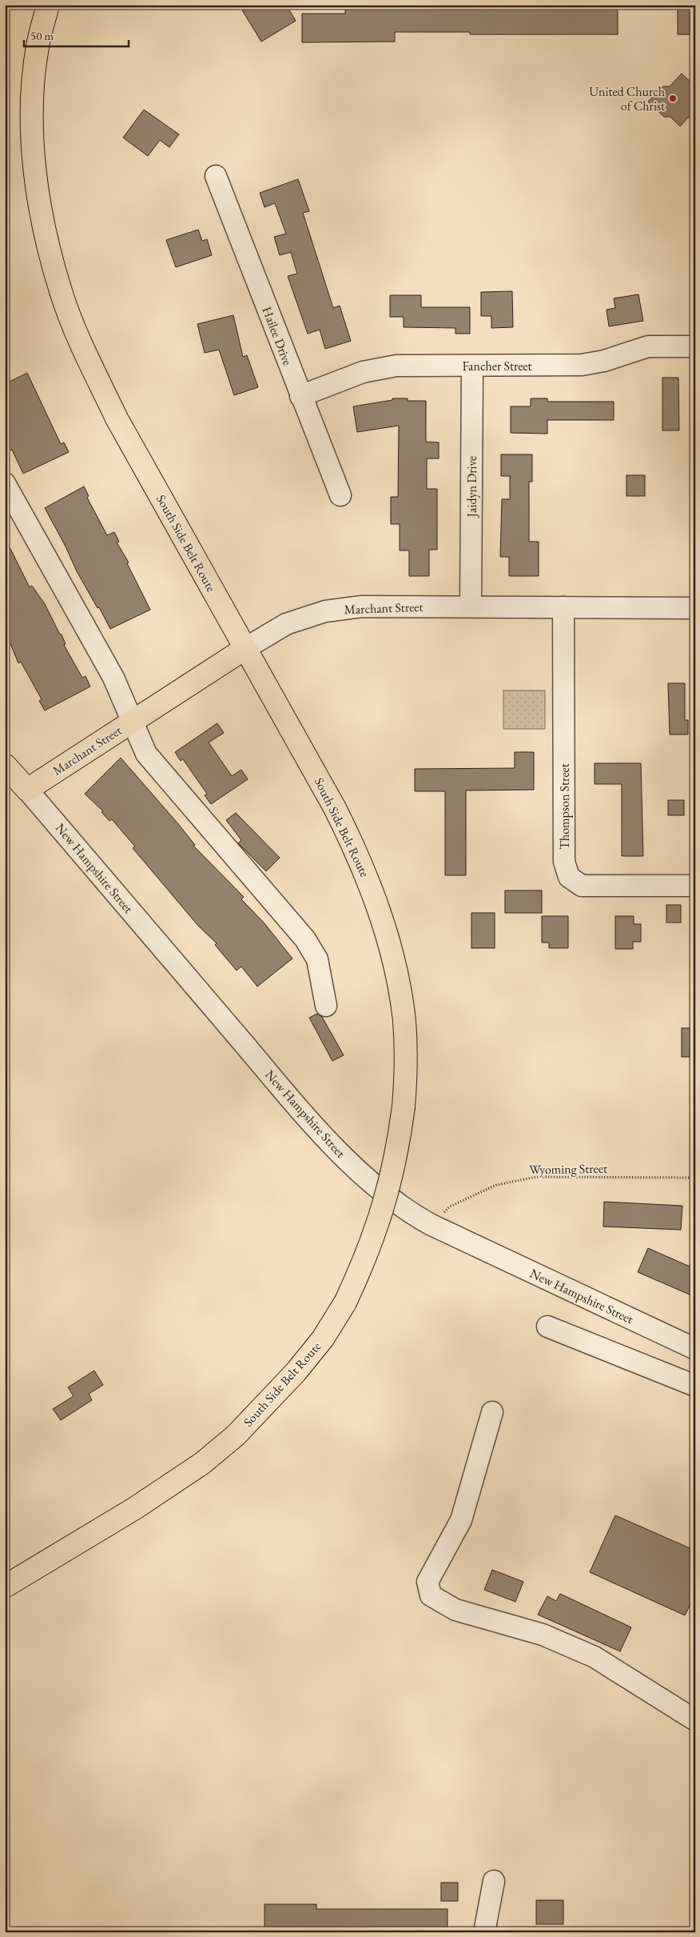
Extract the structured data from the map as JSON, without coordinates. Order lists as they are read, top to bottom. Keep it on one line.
{"streets":{"main road":["South Side Belt Route","Marchant Street","New Hampshire Street"],"street":["Hailee Drive","Fancher Street","Jaidyn Drive","Thompson Street"],"path":["Wyoming Street"]},"crossings":[["Hailee Drive","Fancher Street"],["Fancher Street","Jaidyn Drive"],["Jaidyn Drive","Marchant Street"],["South Side Belt Route","Marchant Street"],["Marchant Street","Thompson Street"],["Marchant Street","New Hampshire Street"],["New Hampshire Street","Wyoming Street"]],"places":["United Church of Christ"],"scale_bar":"50 m"}
